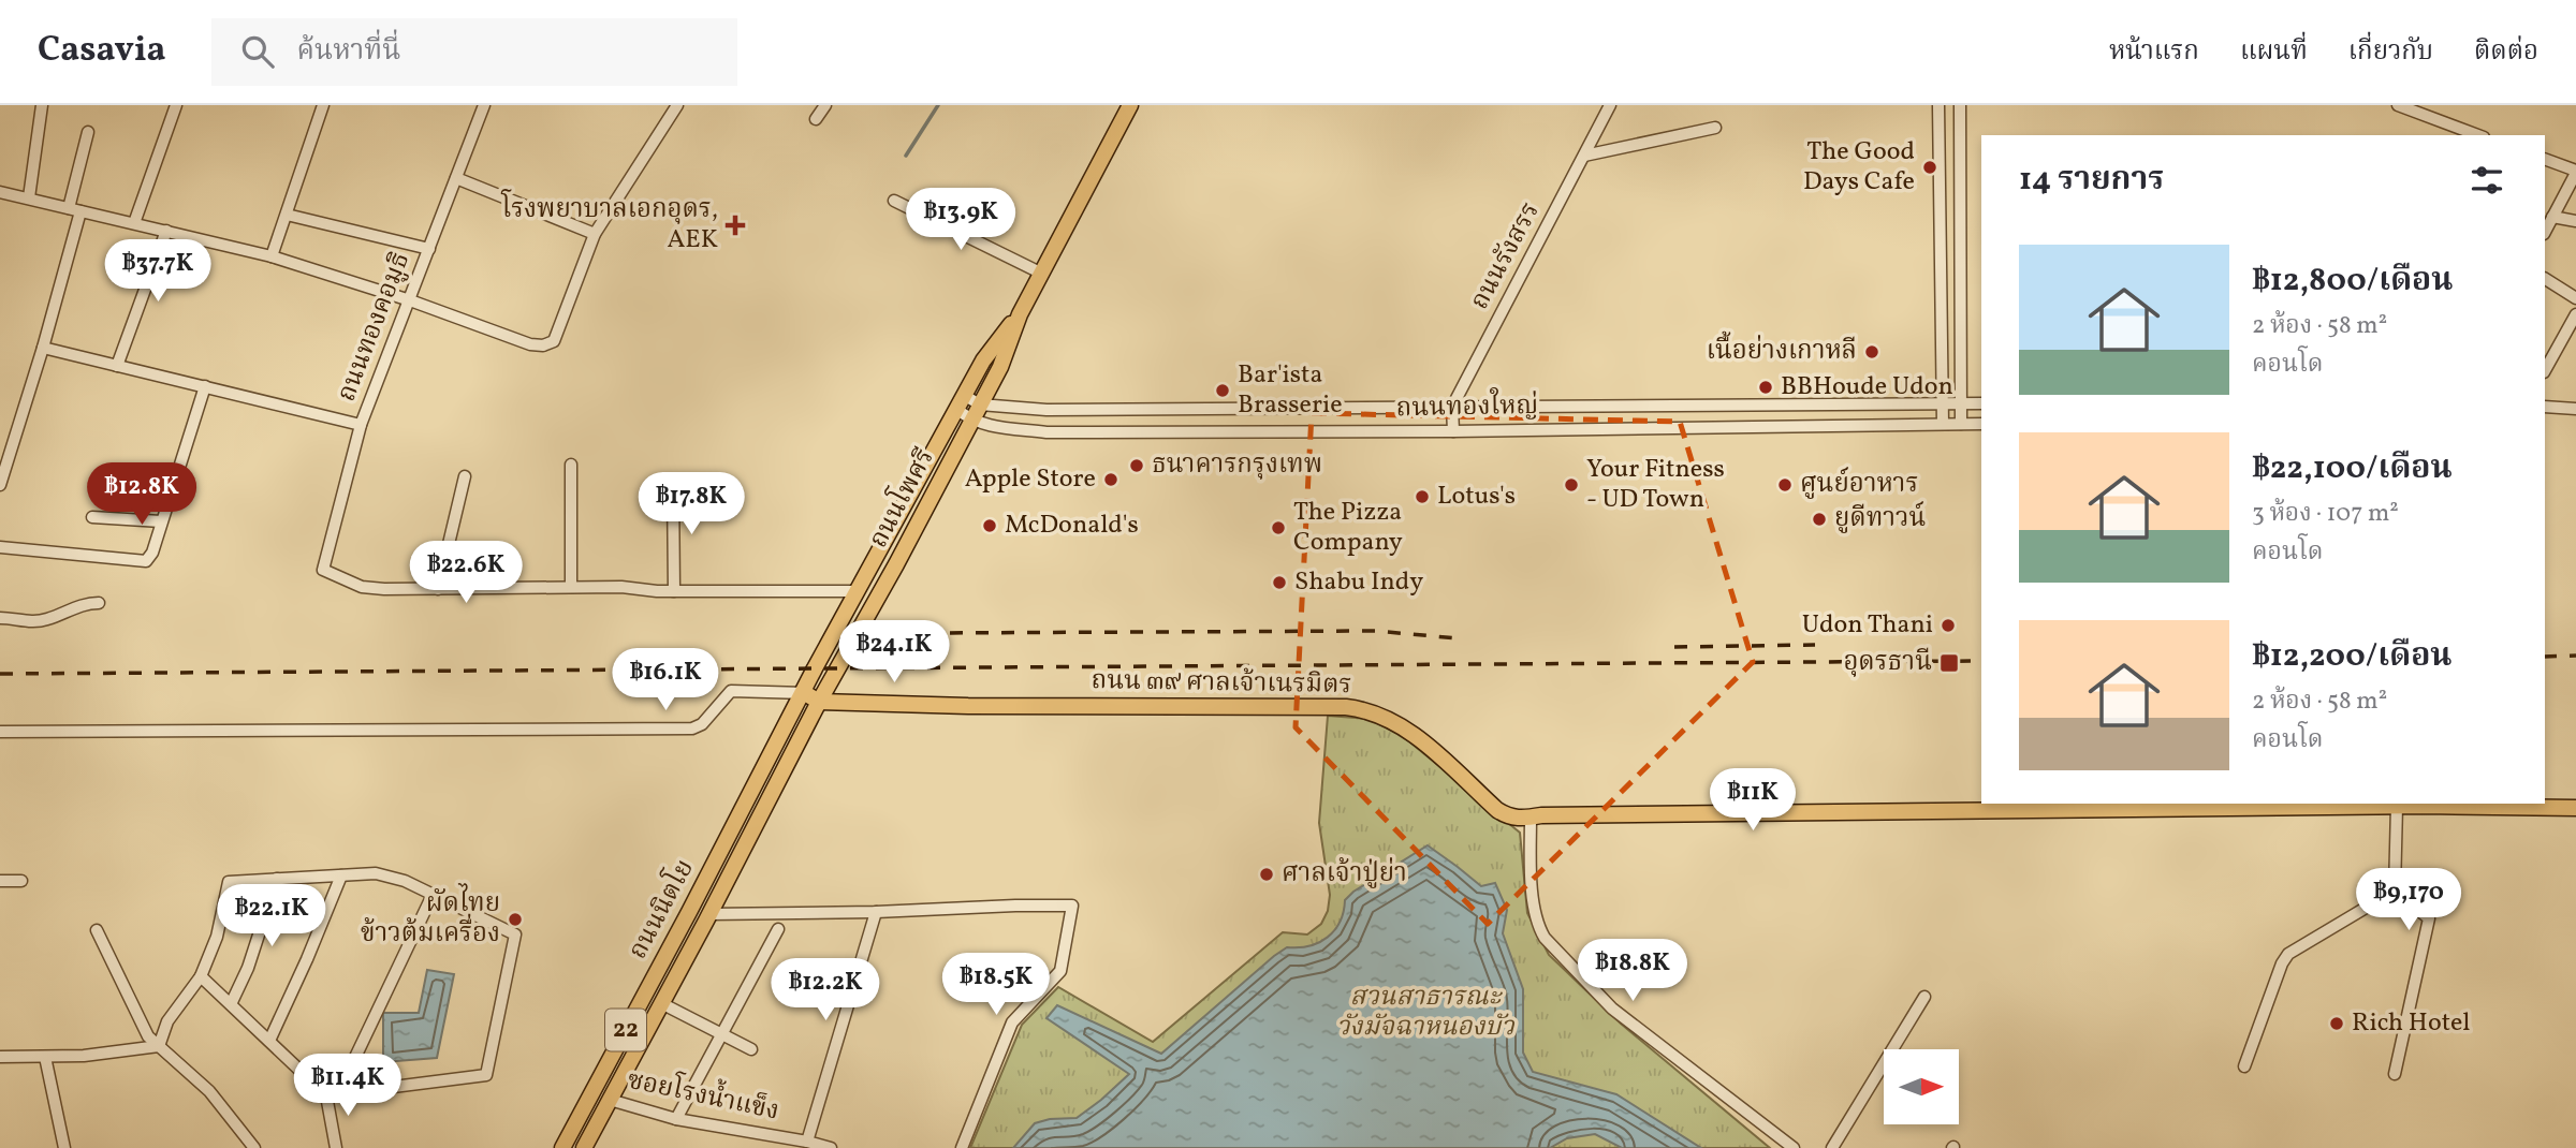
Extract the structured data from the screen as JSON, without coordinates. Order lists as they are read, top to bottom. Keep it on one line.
{"streets":{"main road":["ถนนโพศรี","ถนน ๓๙ ศาลเจ้าเนรมิตร","ถนนนิตโย","22"],"street":["ถนนรังสรร","ถนนทองคอมูธิ","ถนนทองใหญ่","ซอยโรงน้ำแข็ง"]},"crossings":[["ถนนรังสรร","ถนนทองใหญ่"],["ถนนทองใหญ่","ถนนโพศรี"],["ถนนโพศรี","ถนน ๓๙ ศาลเจ้าเนรมิตร"],["ถนนโพศรี","ถนนนิตโย"],["ถนน ๓๙ ศาลเจ้าเนรมิตร","ถนนนิตโย"],["ถนนนิตโย","ซอยโรงน้ำแข็ง"]],"parks":["สวนสาธารณะ วังมัจฉาหนองบัว"],"places":{"other":["The Good Days Cafe","เนื้อย่างเกาหลี","BBHoude Udon","Bar'ista Brasserie","ธนาคารกรุงเทพ","Apple Store","Your Fitness - UD Town","ศูนย์อาหาร","Lotus's","ยูดีทาวน์","McDonald's","The Pizza Company","Shabu Indy","Udon Thani","ศาลเจ้าปู่ย่า","ผัดไทย ข้าวต้มเครื่อง","Rich Hotel"],"health":["โรงพยาบาลเอกอุดร, AEK"],"transit":["อุดรธานี"]},"north":"right","page":{"header":"Casavia","search":"ค้นหาที่นี่","nav":["หน้าแรก","แผนที่","เกี่ยวกับ","ติดต่อ"],"heading":"14 รายการ","price":["฿13.9K","฿37.7K","฿12.8K","฿17.8K","฿22.6K","฿24.1K","฿16.1K","฿11K","฿9,170","฿22.1K","฿18.8K","฿18.5K","฿12.2K","฿11.4K"],"list":[{"name":"฿12,800/เดือน","note":"2 ห้อง · 58 m² · คอนโด"},{"name":"฿22,100/เดือน","note":"3 ห้อง · 107 m² · คอนโด"},{"name":"฿12,200/เดือน","note":"2 ห้อง · 58 m² · คอนโด"}]}}
